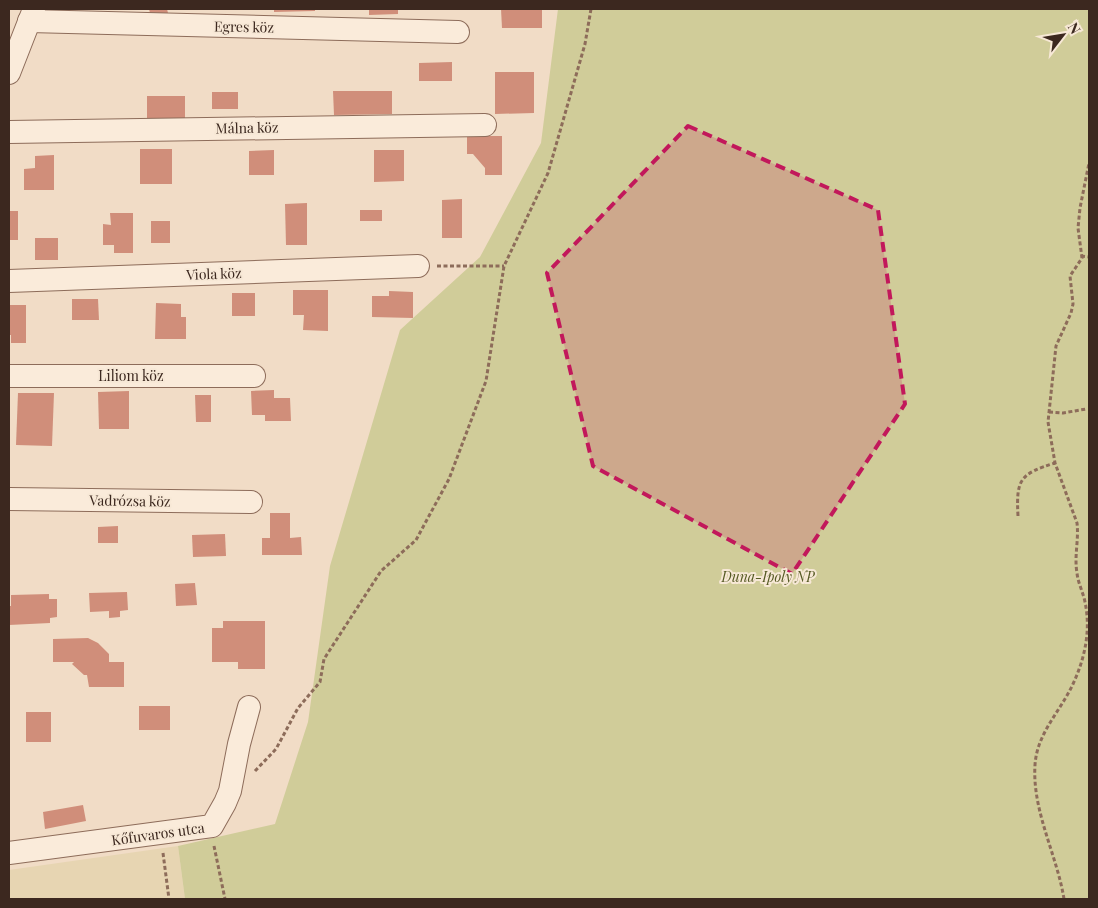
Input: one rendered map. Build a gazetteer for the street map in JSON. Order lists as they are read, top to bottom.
{
  "streets": {
    "street": [
      "Egres köz",
      "Málna köz",
      "Viola köz",
      "Liliom köz",
      "Vadrózsa köz",
      "Kőfuvaros utca"
    ]
  },
  "parks": ["Duna-Ipoly NP"],
  "north": "top right"
}
